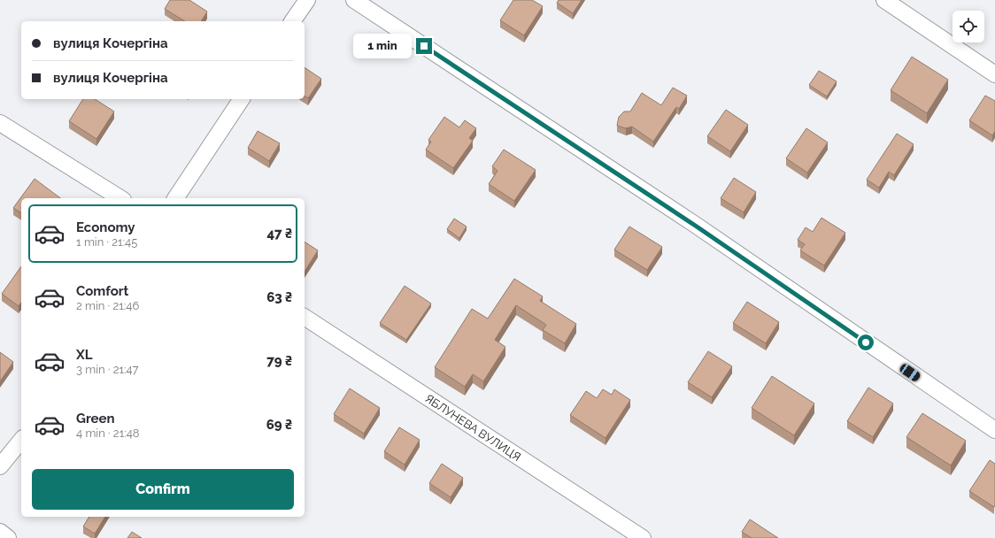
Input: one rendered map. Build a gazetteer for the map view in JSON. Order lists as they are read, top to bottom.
{
  "streets": {
    "street": ["ЯБЛУНЕВА ВУЛИЦЯ"]
  },
  "page": {
    "banner": ["вулиця Кочергіна", "вулиця Кочергіна"],
    "bubble": "1 min",
    "list": [
      {
        "name": "Economy",
        "note": "1 min · 21:45",
        "value": "47 ₴"
      },
      {
        "name": "Comfort",
        "note": "2 min · 21:46",
        "value": "63 ₴"
      },
      {
        "name": "XL",
        "note": "3 min · 21:47",
        "value": "79 ₴"
      },
      {
        "name": "Green",
        "note": "4 min · 21:48",
        "value": "69 ₴"
      }
    ],
    "buttons": "Confirm"
  }
}
